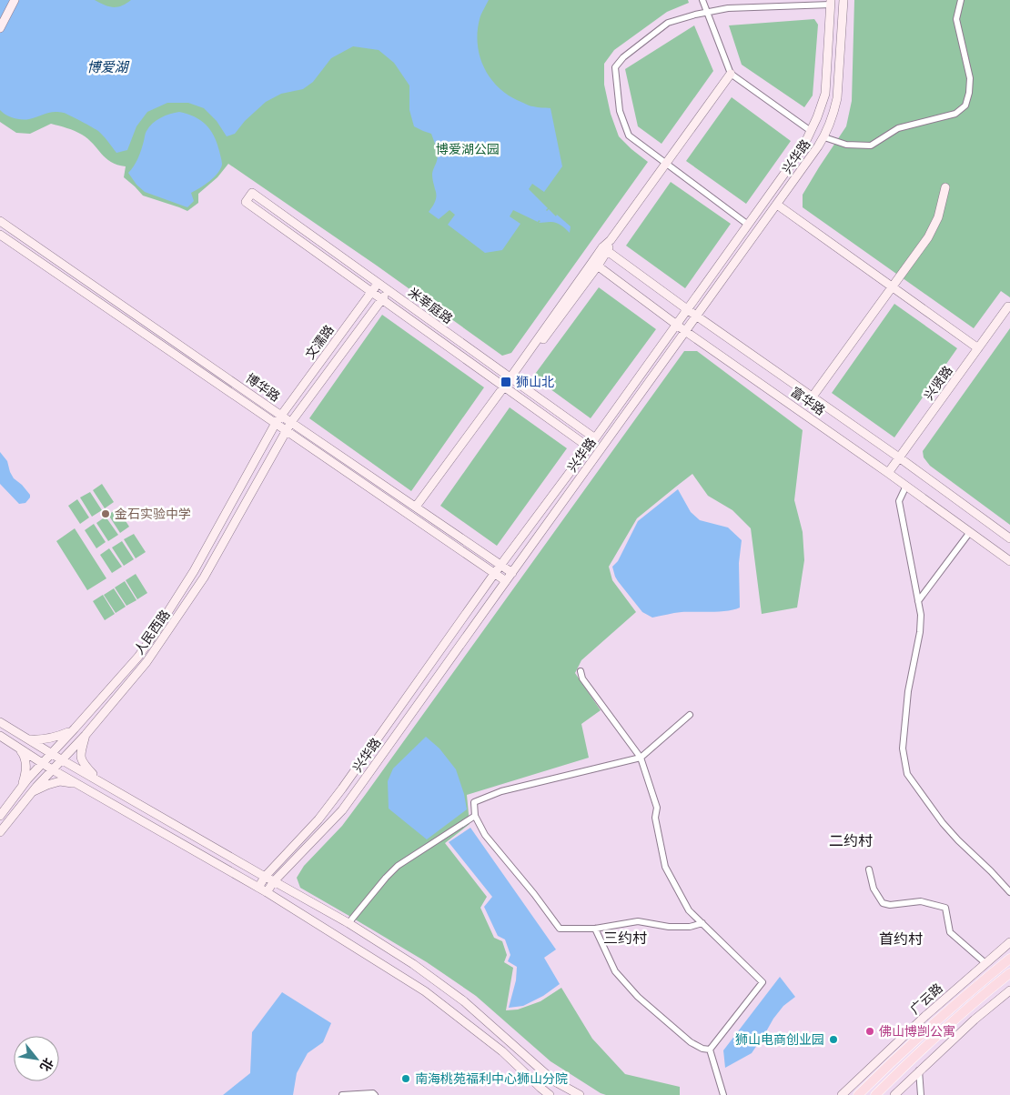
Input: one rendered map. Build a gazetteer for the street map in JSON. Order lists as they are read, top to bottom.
{
  "streets": {
    "main road": ["广云路"],
    "street": [
      "兴华路",
      "米莘庭路",
      "文濡路",
      "兴贤路",
      "博华路",
      "富华路",
      "人民西路"
    ]
  },
  "crossings": [
    ["兴华路", "米莘庭路"],
    ["兴华路", "博华路"],
    ["兴华路", "富华路"],
    ["米莘庭路", "文濡路"],
    ["文濡路", "博华路"],
    ["文濡路", "人民西路"],
    ["兴贤路", "富华路"],
    ["博华路", "人民西路"]
  ],
  "districts": ["二约村", "三约村", "首约村"],
  "water": ["博爱湖"],
  "parks": ["博爱湖公园"],
  "places": {
    "transit": ["狮山北"],
    "other": [
      "金石实验中学",
      "佛山博剀公寓",
      "狮山电商创业园",
      "南海桃苑福利中心狮山分院"
    ]
  },
  "north": "bottom right"
}
